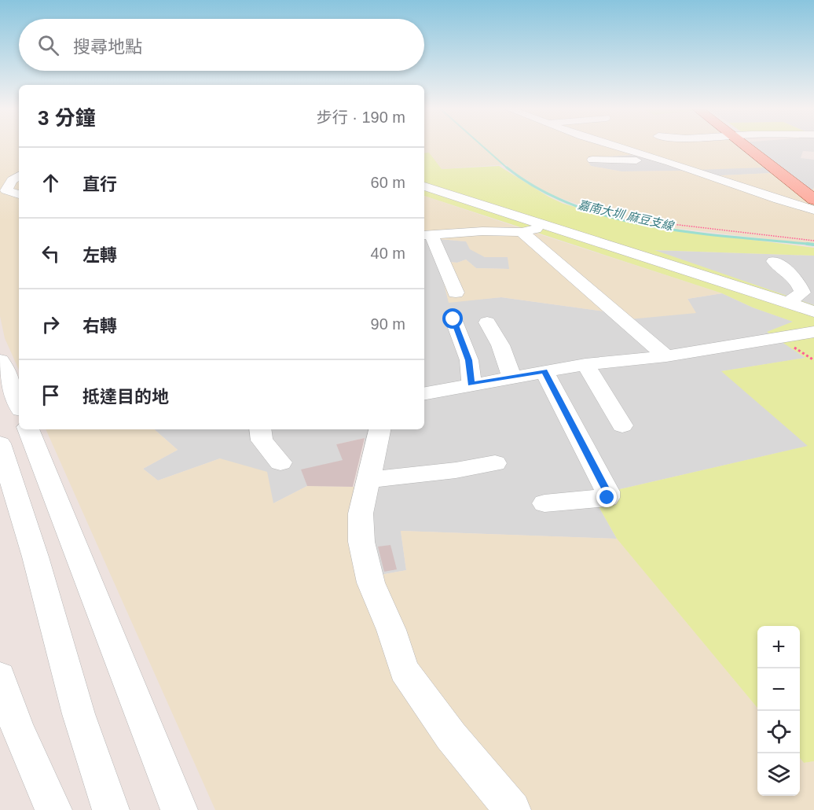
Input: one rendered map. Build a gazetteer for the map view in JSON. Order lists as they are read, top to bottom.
{
  "water": ["嘉南大圳 麻豆支線"],
  "page": {
    "search": "搜尋地點",
    "heading": ["3 分鐘", "步行 · 190 m"],
    "list": [
      ["直行", "60 m"],
      ["左轉", "40 m"],
      ["右轉", "90 m"],
      "抵達目的地"
    ],
    "map_buttons": ["+", "−"]
  }
}
